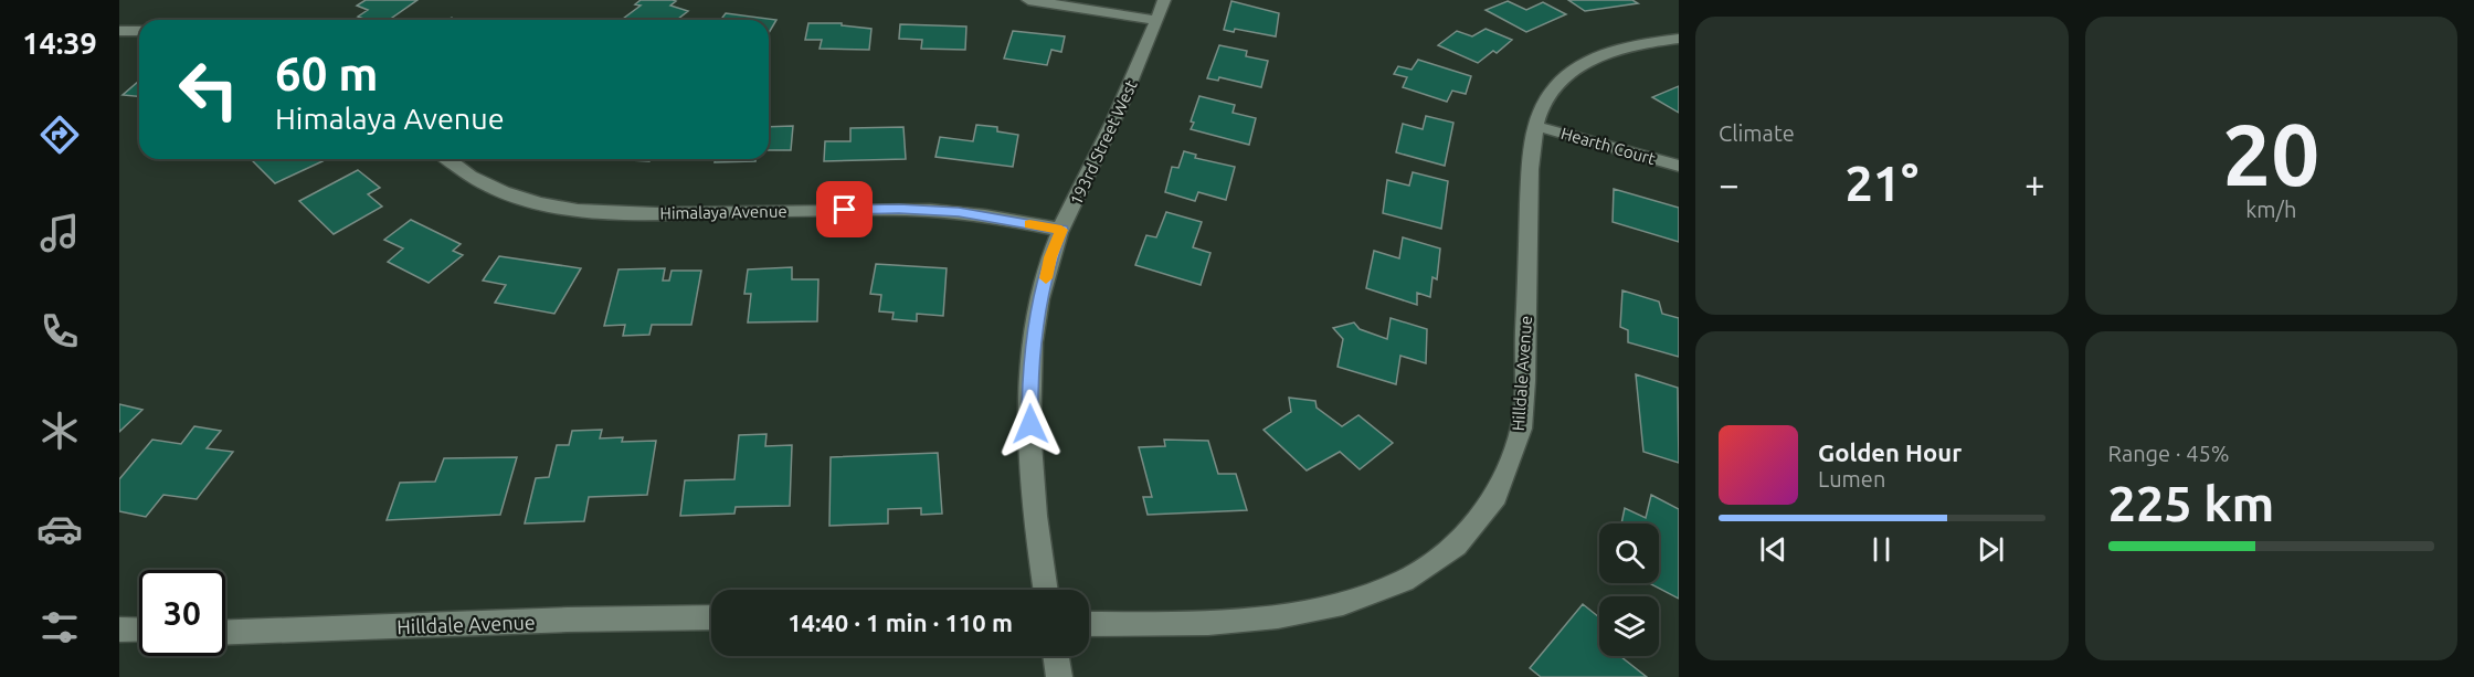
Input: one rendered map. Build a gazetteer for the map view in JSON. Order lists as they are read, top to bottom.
{
  "streets": {
    "street": [
      "193rd Street West",
      "Hearth Court",
      "Himalaya Avenue",
      "Hilldale Avenue"
    ]
  },
  "crossings": [
    ["193rd Street West", "Himalaya Avenue"],
    ["Hearth Court", "Hilldale Avenue"]
  ],
  "page": {
    "tabs": "14:39",
    "tile": [
      "Climate",
      ["20", "km/h"],
      ["Range · 45%", "225 km"]
    ],
    "turn": ["60 m", "Himalaya Avenue"],
    "heat": ["−", "21°", "+"],
    "song": ["Golden Hour", "Lumen"],
    "limit": "30",
    "trip": "14:40 · 1 min · 110 m"
  }
}
